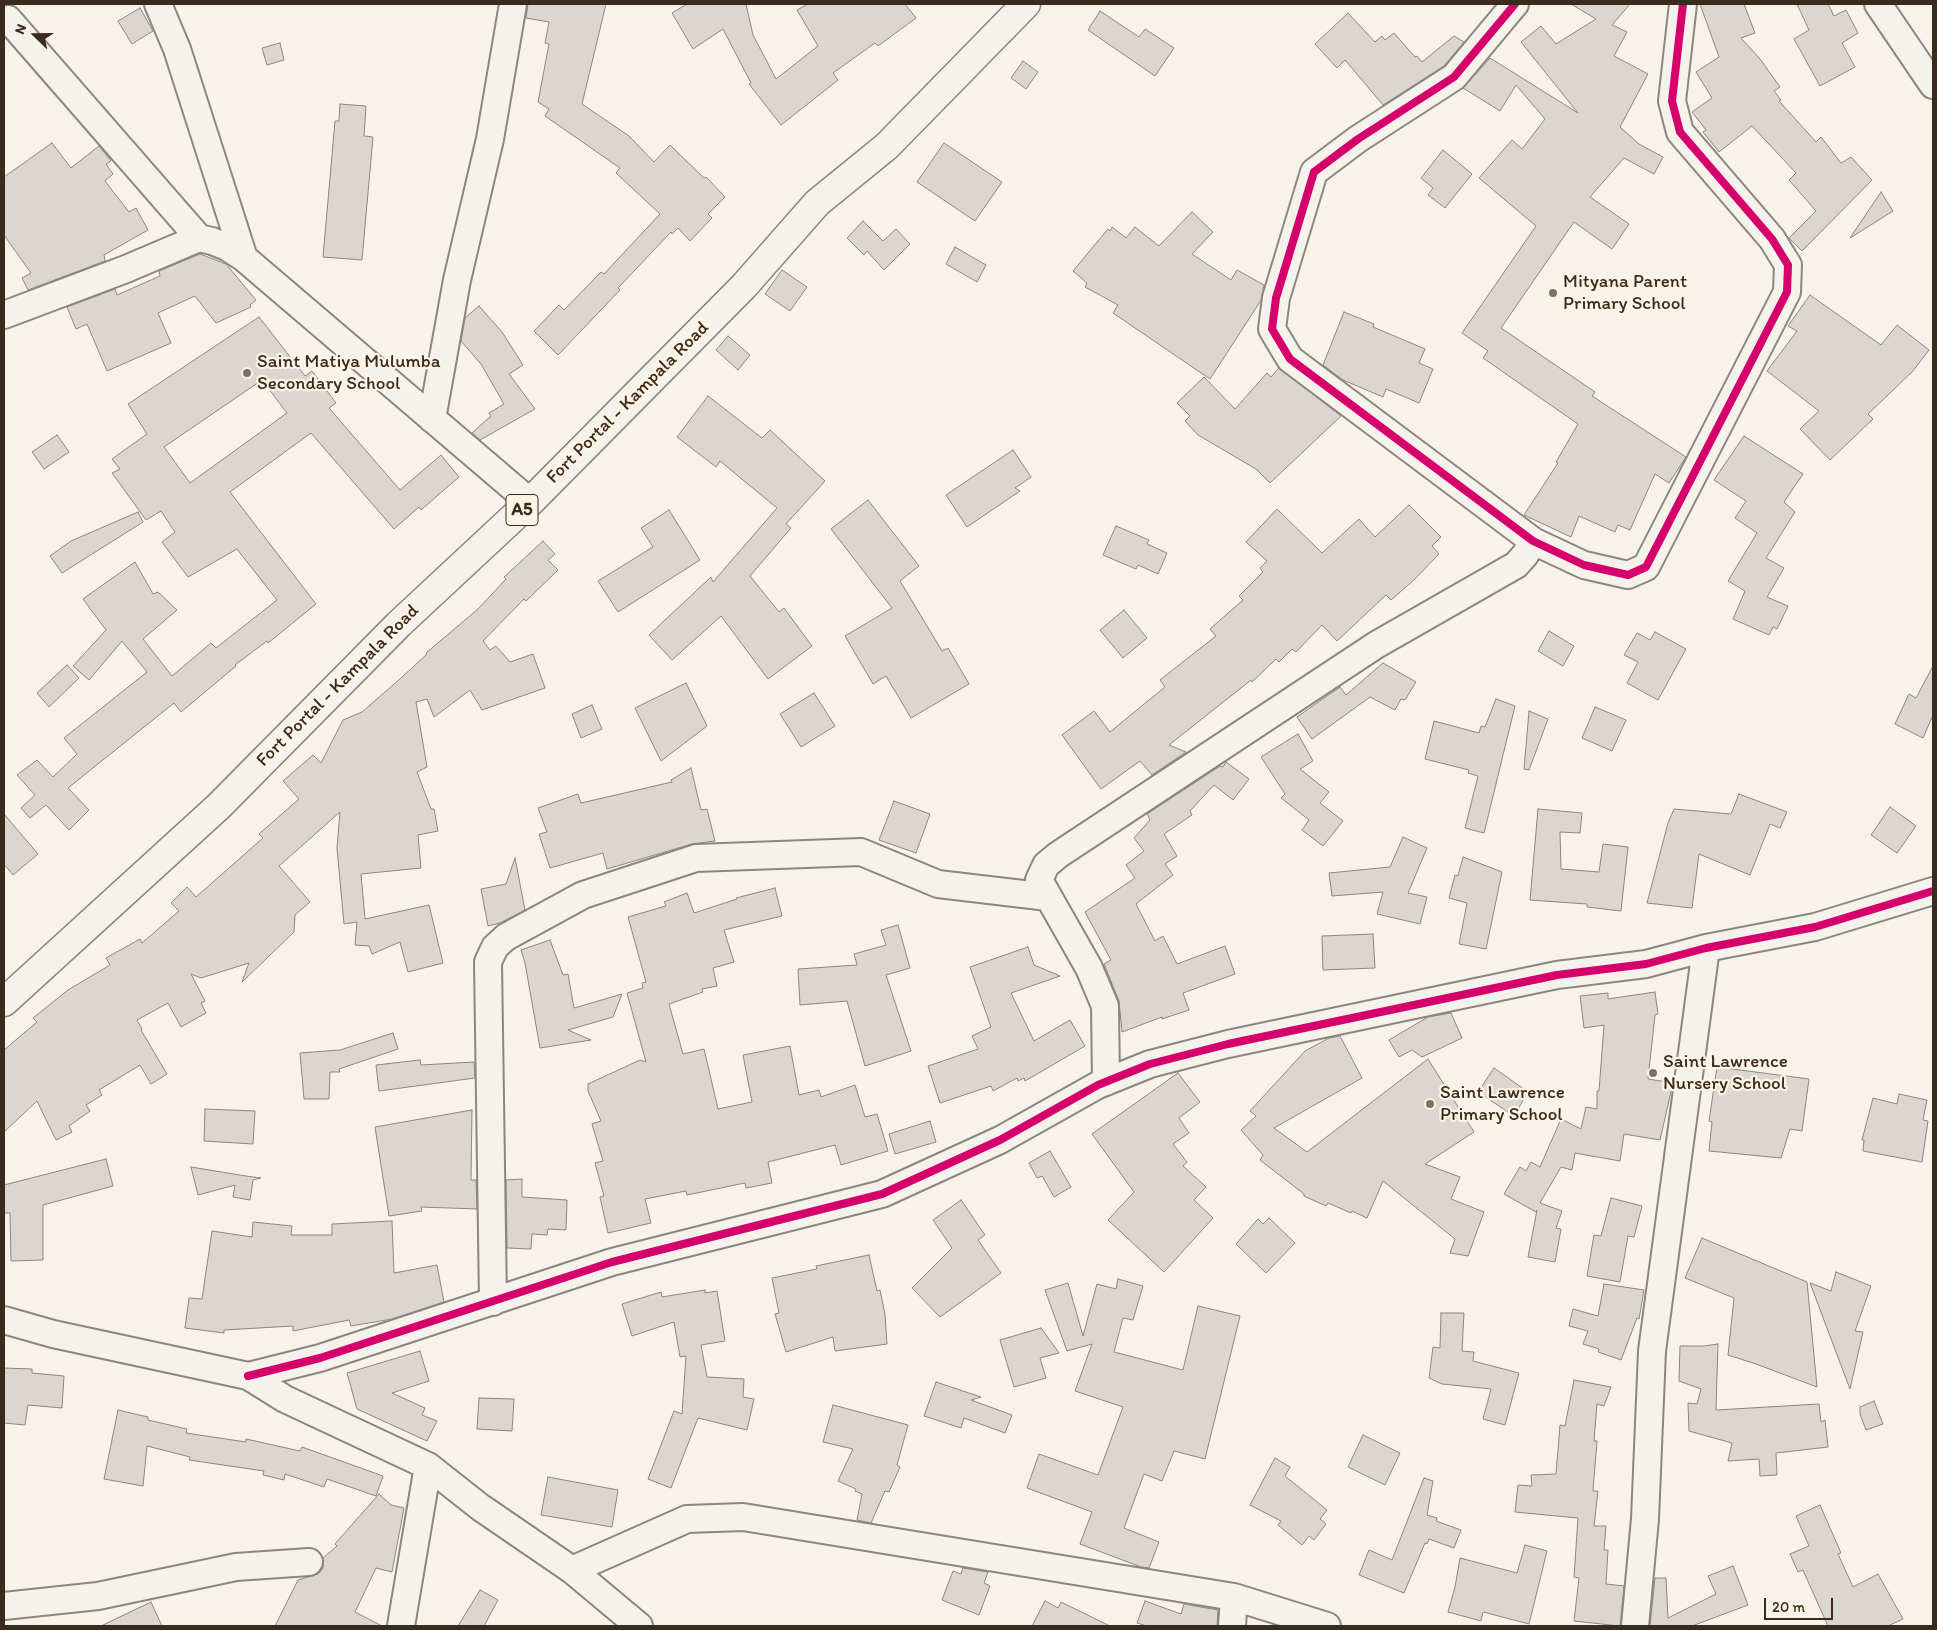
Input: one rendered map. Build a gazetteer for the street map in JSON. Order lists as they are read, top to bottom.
{
  "streets": {
    "main road": ["Fort Portal - Kampala Road", "A5"]
  },
  "places": [
    "Mityana Parent Primary School",
    "Saint Matiya Mulumba Secondary School",
    "Saint Lawrence Nursery School",
    "Saint Lawrence Primary School"
  ],
  "scale_bar": "20 m",
  "north": "left"
}
